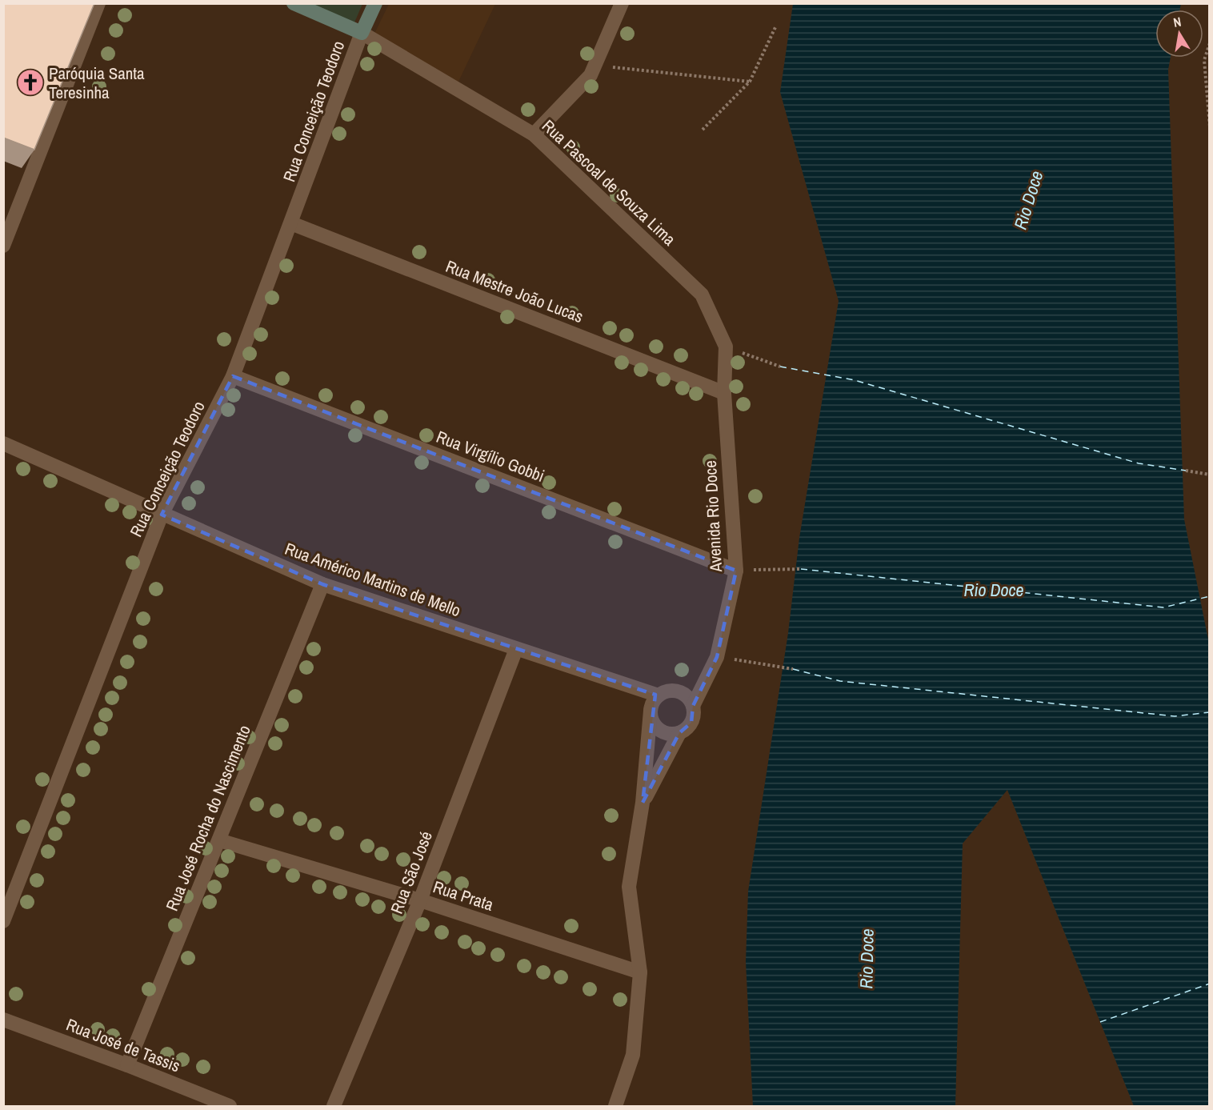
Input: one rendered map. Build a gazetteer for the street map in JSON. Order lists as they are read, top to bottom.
{
  "streets": {
    "street": [
      "Rua Conceição Teodoro",
      "Rua Pascoal de Souza Lima",
      "Rua Mestre João Lucas",
      "Rua Virgílio Gobbi",
      "Avenida Rio Doce",
      "Rua Américo Martins de Mello",
      "Rua José Rocha do Nascimento",
      "Rua São José",
      "Rua Prata",
      "Rua José de Tassis"
    ]
  },
  "crossings": [
    ["Rua Conceição Teodoro", "Rua Pascoal de Souza Lima"],
    ["Rua Conceição Teodoro", "Rua Mestre João Lucas"],
    ["Rua Conceição Teodoro", "Rua Virgílio Gobbi"],
    ["Rua Conceição Teodoro", "Rua Américo Martins de Mello"],
    ["Rua Pascoal de Souza Lima", "Avenida Rio Doce"],
    ["Rua Mestre João Lucas", "Avenida Rio Doce"],
    ["Rua Virgílio Gobbi", "Avenida Rio Doce"],
    ["Avenida Rio Doce", "Rua Américo Martins de Mello"],
    ["Avenida Rio Doce", "Rua Prata"],
    ["Rua Américo Martins de Mello", "Rua José Rocha do Nascimento"],
    ["Rua Américo Martins de Mello", "Rua São José"],
    ["Rua José Rocha do Nascimento", "Rua Prata"],
    ["Rua José Rocha do Nascimento", "Rua José de Tassis"],
    ["Rua São José", "Rua Prata"]
  ],
  "water": ["Rio Doce"],
  "places": {
    "church": ["Paróquia Santa Teresinha"]
  },
  "north": "top"
}
